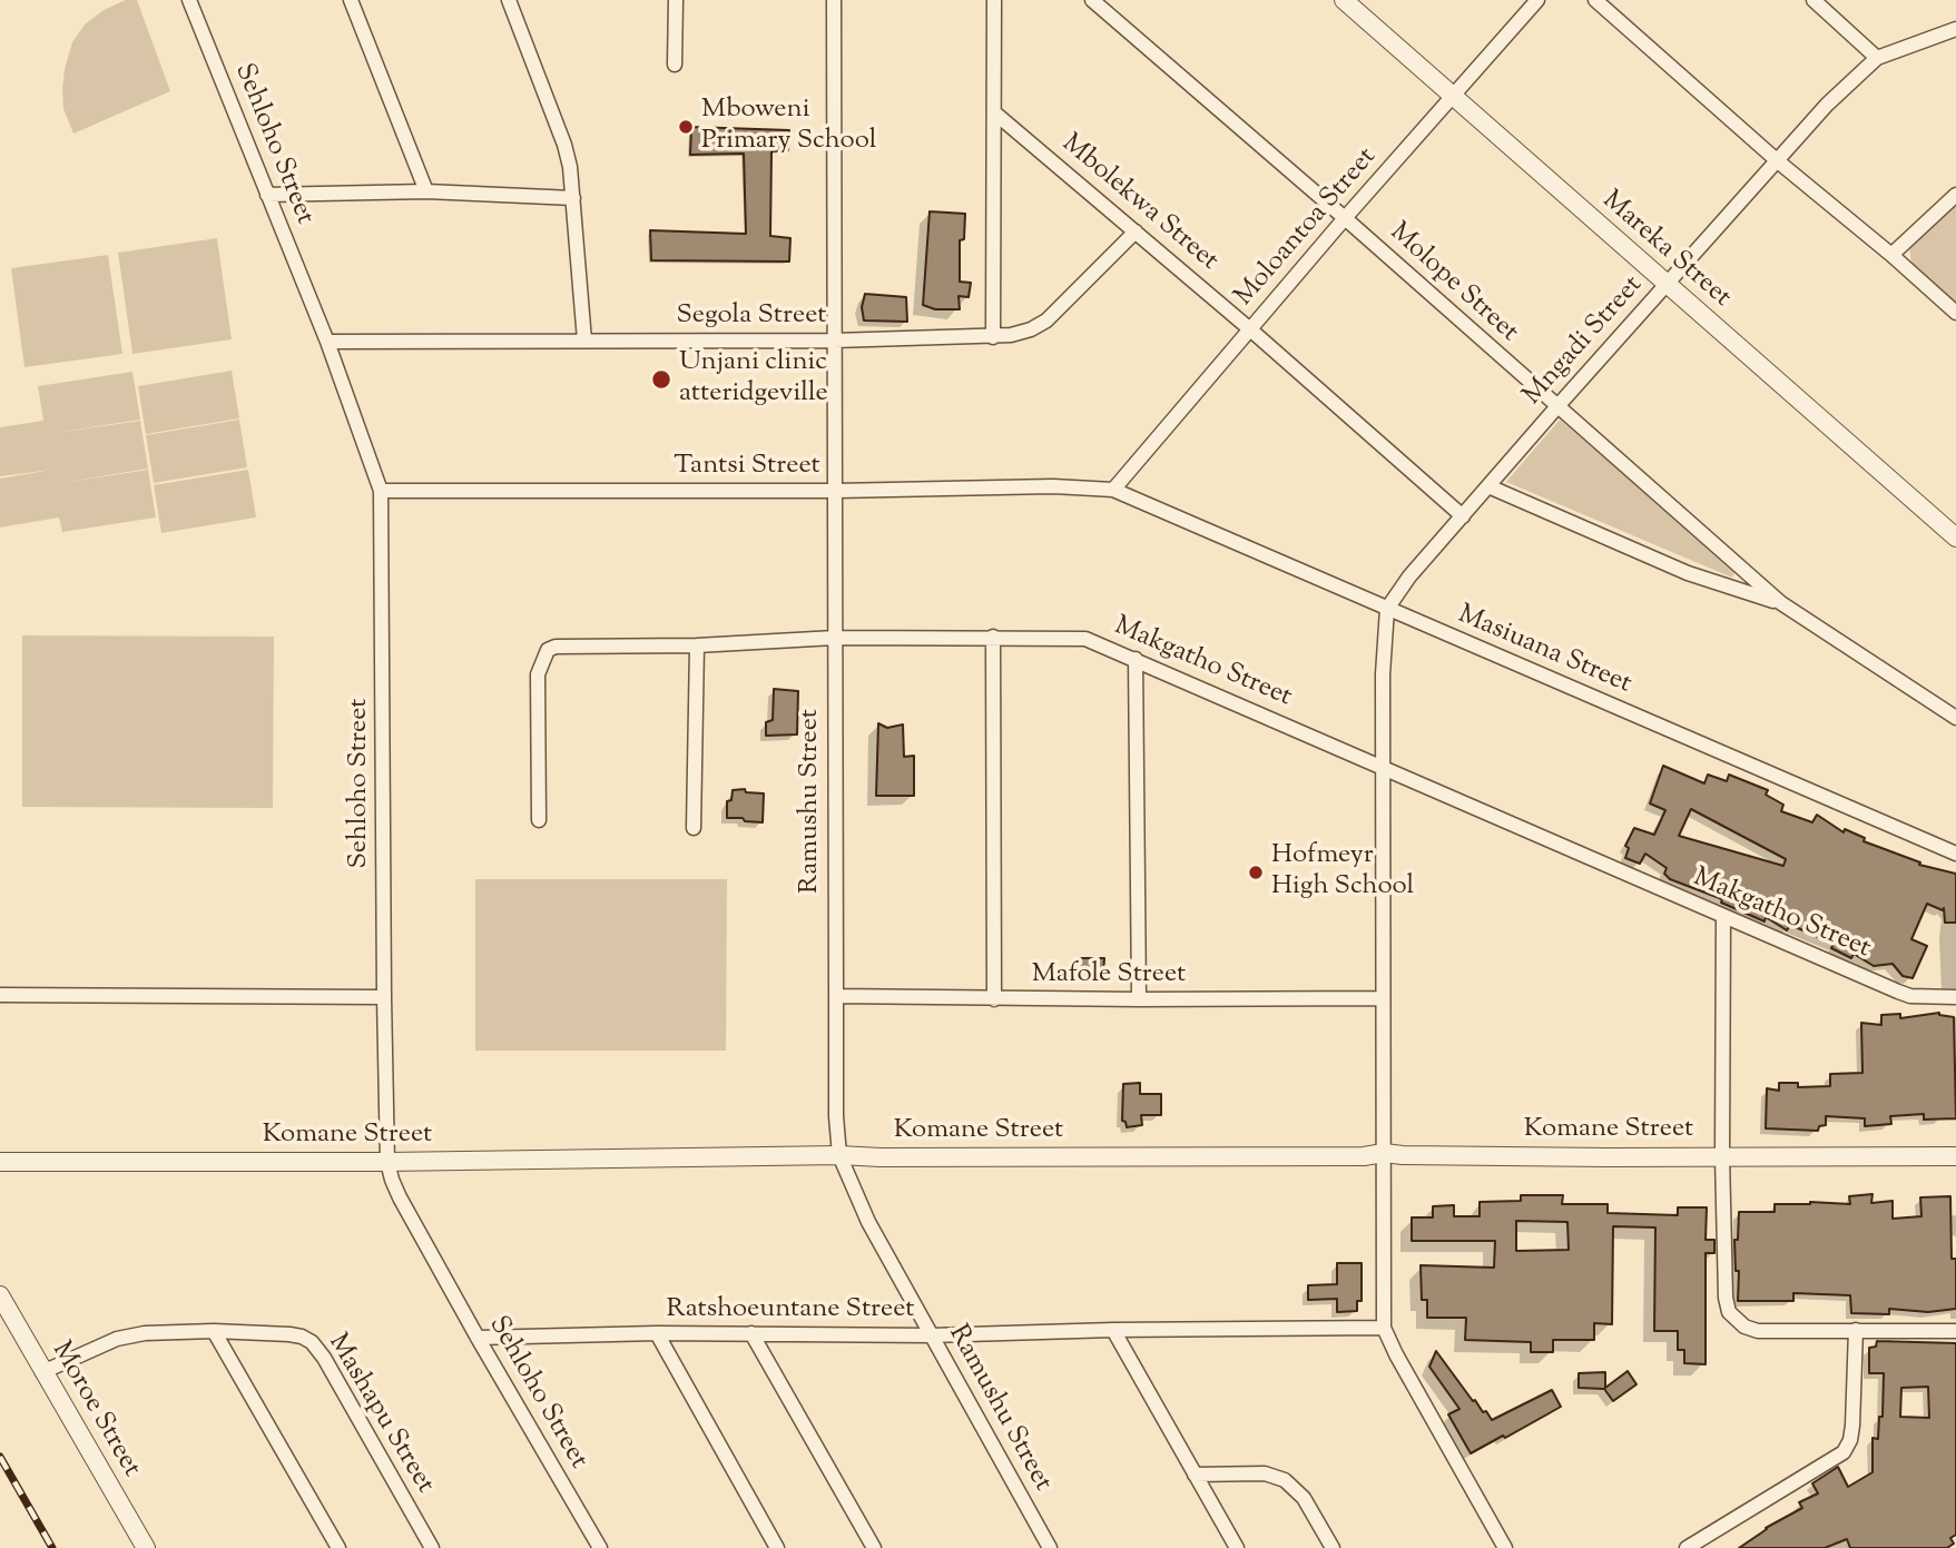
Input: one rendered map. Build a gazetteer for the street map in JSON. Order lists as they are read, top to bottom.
{
  "streets": {
    "street": [
      "Sehloho Street",
      "Mbolekwa Street",
      "Moloantoa Street",
      "Mareka Street",
      "Molope Street",
      "Segola Street",
      "Mngadi Street",
      "Tantsi Street",
      "Masiuana Street",
      "Makgatho Street",
      "Ramushu Street",
      "Mafole Street",
      "Komane Street",
      "Ratshoeuntane Street",
      "Moroe Street",
      "Mashapu Street"
    ]
  },
  "crossings": [
    ["Sehloho Street", "Segola Street"],
    ["Sehloho Street", "Tantsi Street"],
    ["Sehloho Street", "Komane Street"],
    ["Sehloho Street", "Ratshoeuntane Street"],
    ["Mbolekwa Street", "Moloantoa Street"],
    ["Mbolekwa Street", "Segola Street"],
    ["Mbolekwa Street", "Mngadi Street"],
    ["Moloantoa Street", "Mareka Street"],
    ["Moloantoa Street", "Molope Street"],
    ["Moloantoa Street", "Tantsi Street"],
    ["Moloantoa Street", "Masiuana Street"],
    ["Mareka Street", "Mngadi Street"],
    ["Molope Street", "Mngadi Street"],
    ["Segola Street", "Ramushu Street"],
    ["Mngadi Street", "Masiuana Street"],
    ["Tantsi Street", "Masiuana Street"],
    ["Tantsi Street", "Ramushu Street"],
    ["Makgatho Street", "Ramushu Street"],
    ["Ramushu Street", "Mafole Street"],
    ["Ramushu Street", "Komane Street"],
    ["Ramushu Street", "Ratshoeuntane Street"],
    ["Moroe Street", "Mashapu Street"]
  ],
  "places": ["Mboweni Primary School", "Unjani clinic atteridgeville", "Hofmeyr High School"]
}
